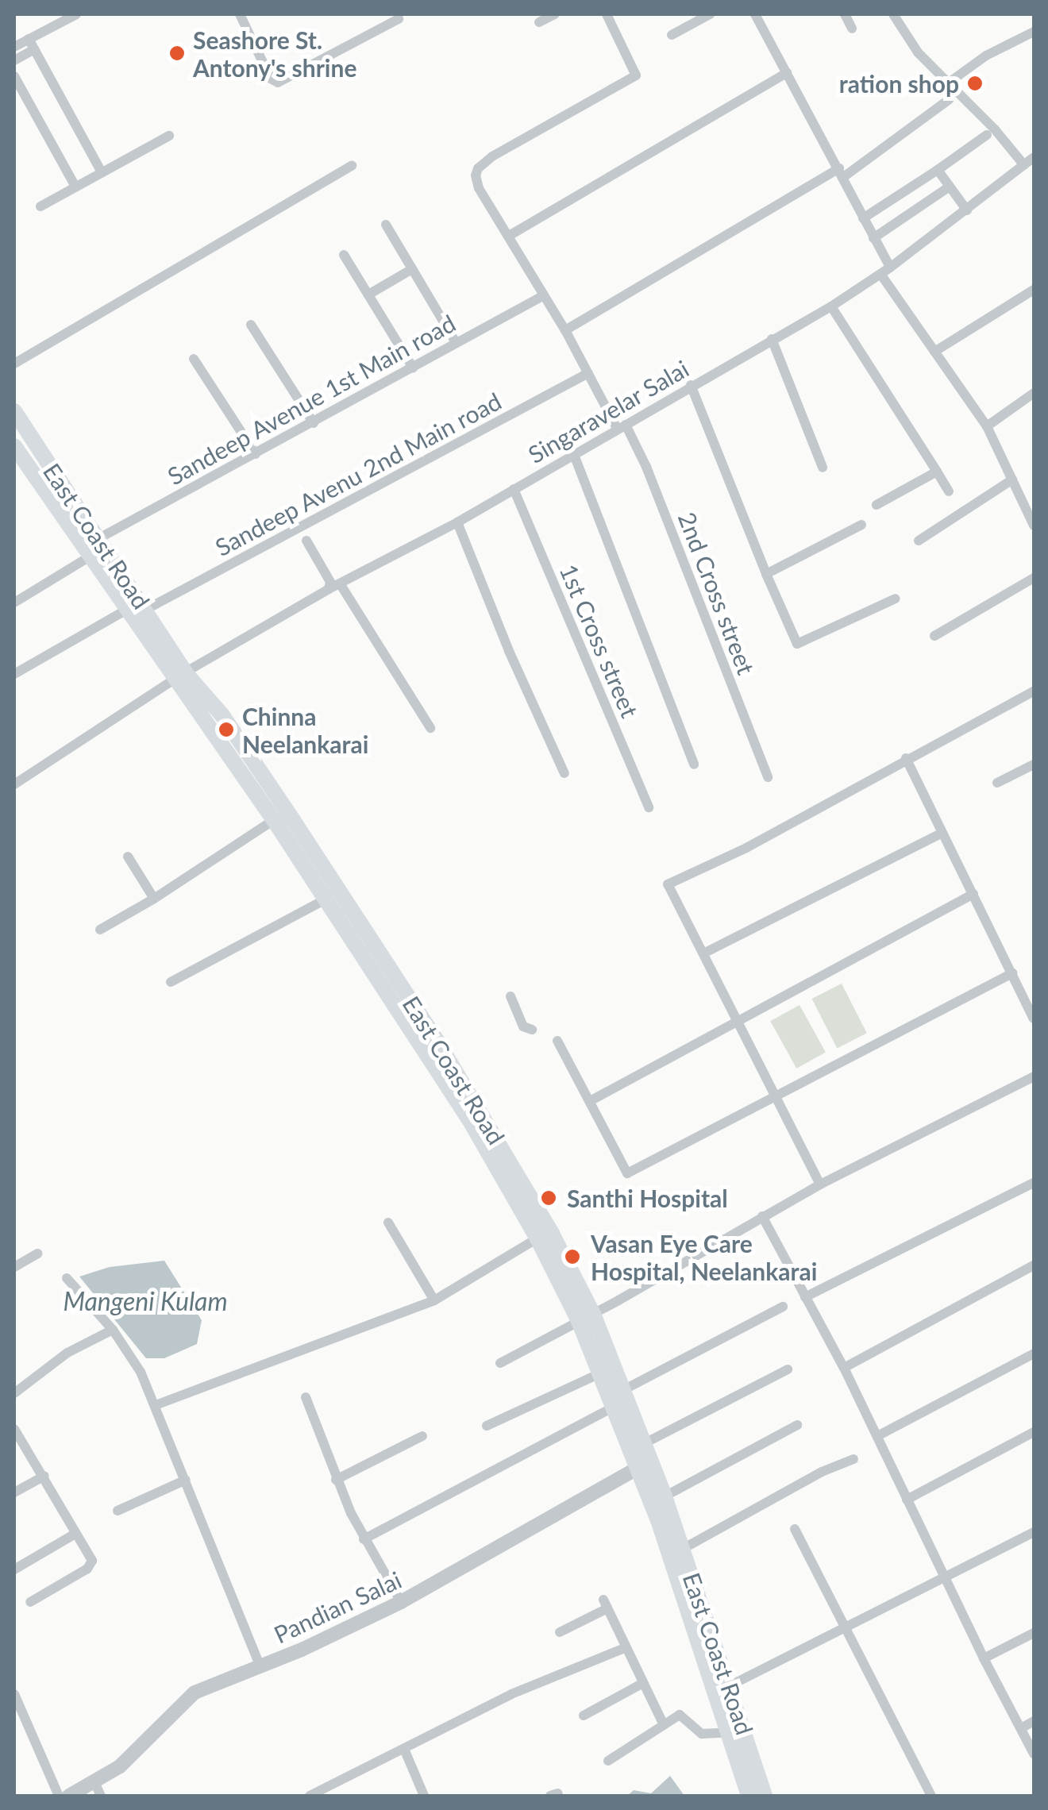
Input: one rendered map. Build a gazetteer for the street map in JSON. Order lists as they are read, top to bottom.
{
  "streets": {
    "main road": ["East Coast Road"],
    "street": [
      "Sandeep Avenue 1st Main road",
      "Singaravelar Salai",
      "Sandeep Avenu 2nd Main road",
      "2nd Cross street",
      "1st Cross street",
      "Pandian Salai"
    ]
  },
  "crossings": [
    ["Sandeep Avenue 1st Main road", "East Coast Road"],
    ["Sandeep Avenue 1st Main road", "2nd Cross street"],
    ["Singaravelar Salai", "East Coast Road"],
    ["Singaravelar Salai", "2nd Cross street"],
    ["Singaravelar Salai", "1st Cross street"],
    ["Sandeep Avenu 2nd Main road", "East Coast Road"],
    ["Sandeep Avenu 2nd Main road", "2nd Cross street"],
    ["East Coast Road", "Pandian Salai"]
  ],
  "water": ["Mangeni Kulam"],
  "places": [
    "Seashore St. Antony's shrine",
    "ration shop",
    "Chinna Neelankarai",
    "Santhi Hospital",
    "Vasan Eye Care Hospital, Neelankarai"
  ]
}
